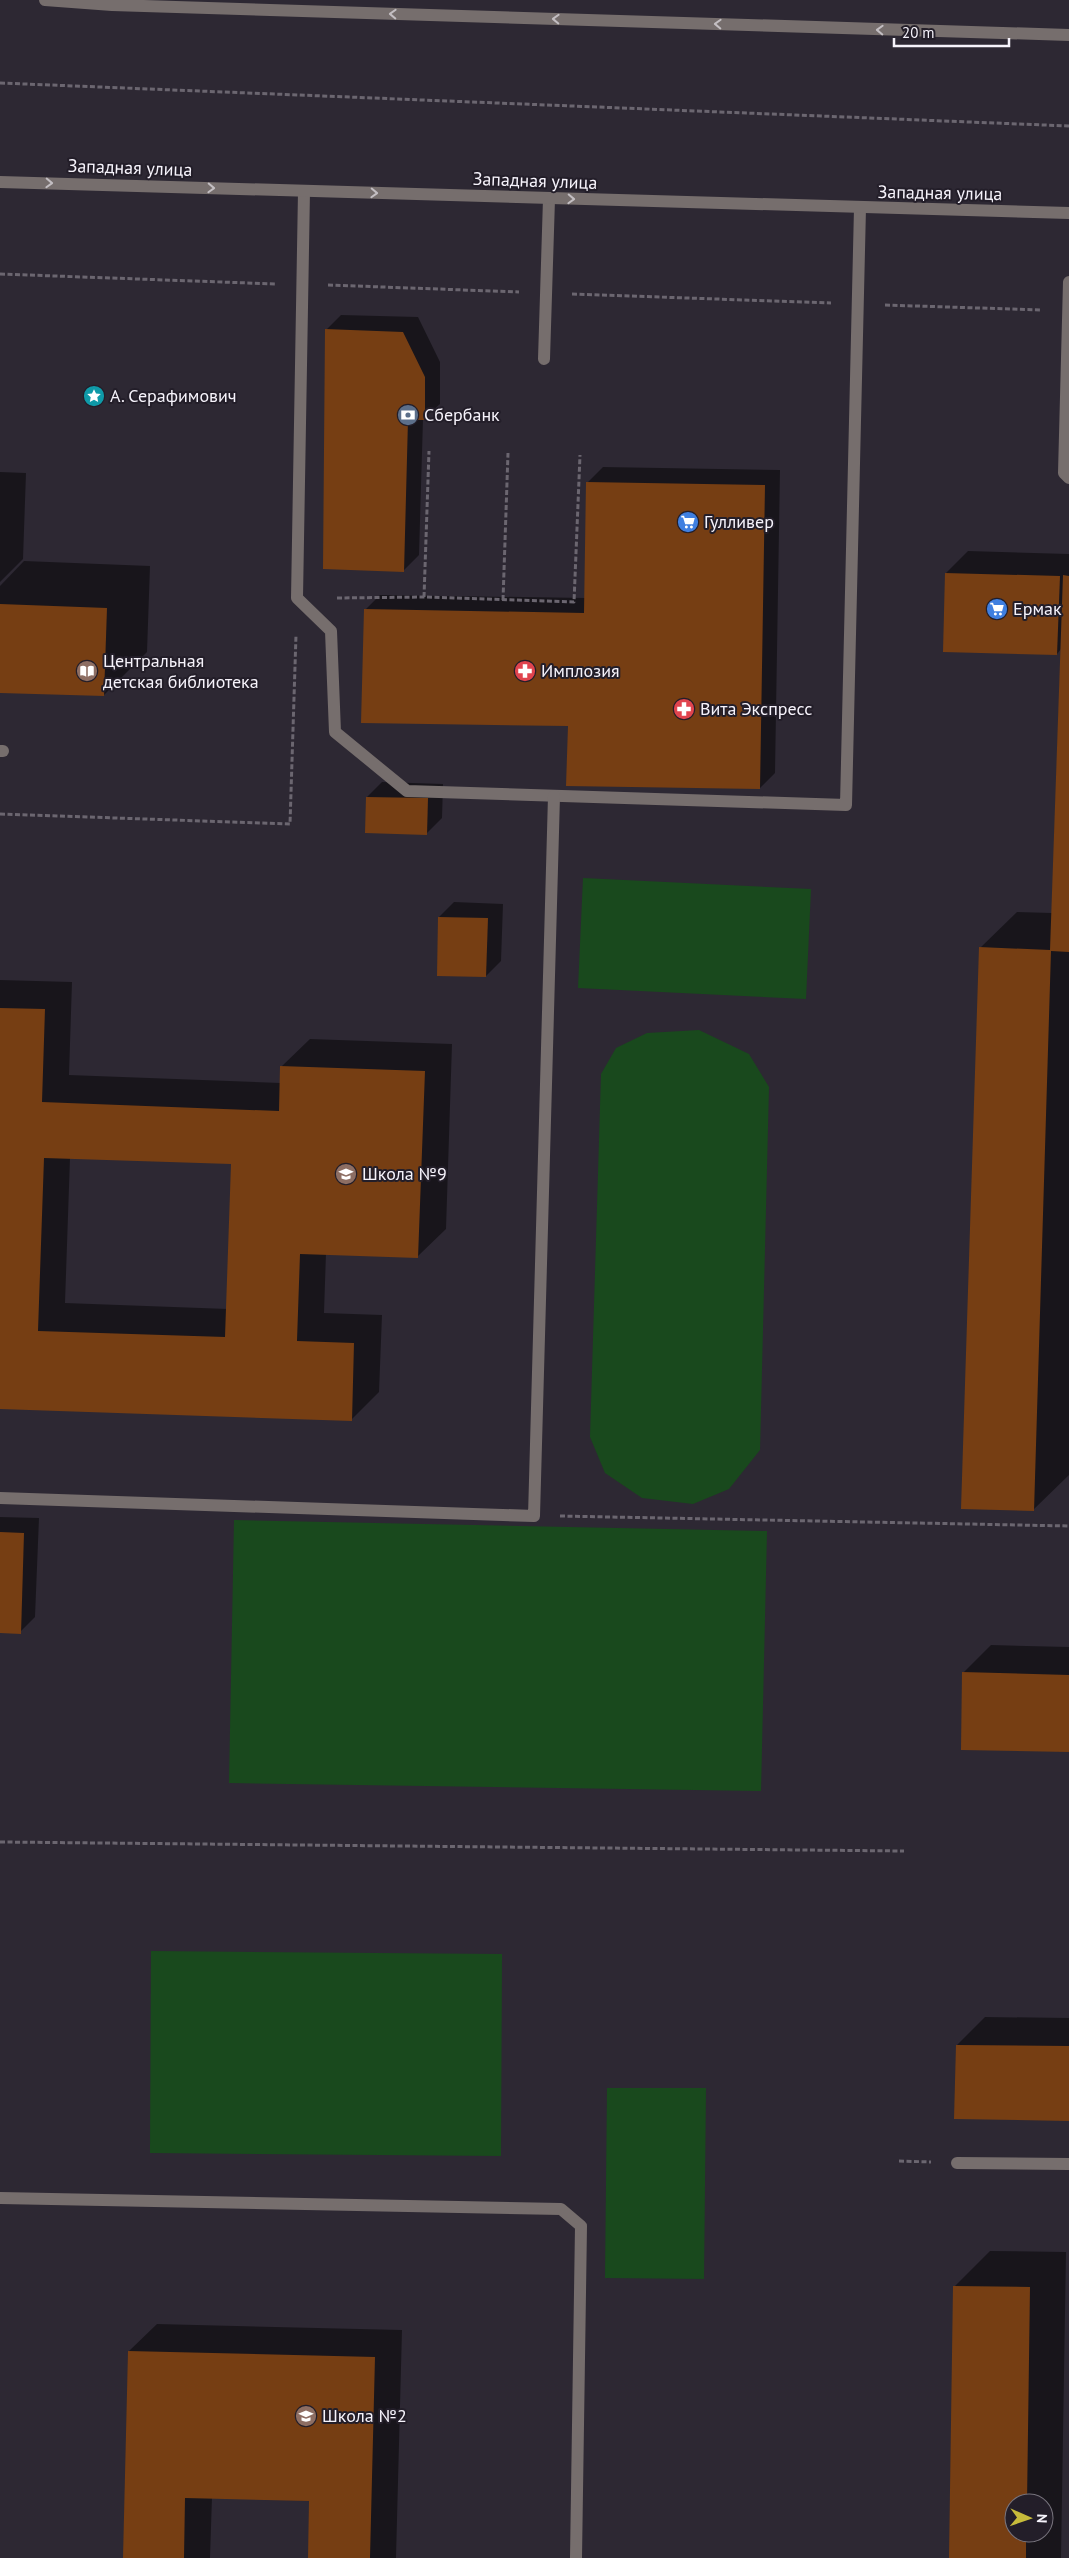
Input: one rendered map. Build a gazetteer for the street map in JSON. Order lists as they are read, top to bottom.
{
  "streets": {
    "street": ["Западная улица"]
  },
  "one_way": ["Западная улица"],
  "places": {
    "place": ["А. Серафимович"],
    "bank": ["Сбербанк"],
    "supermarket": ["Гулливер", "Ермак"],
    "library": ["Центральная детская библиотека"],
    "pharmacy": ["Имплозия", "Вита Экспресс"],
    "school or university": ["Школа №9", "Школа №2"]
  },
  "scale_bar": "20 m",
  "north": "right"
}
